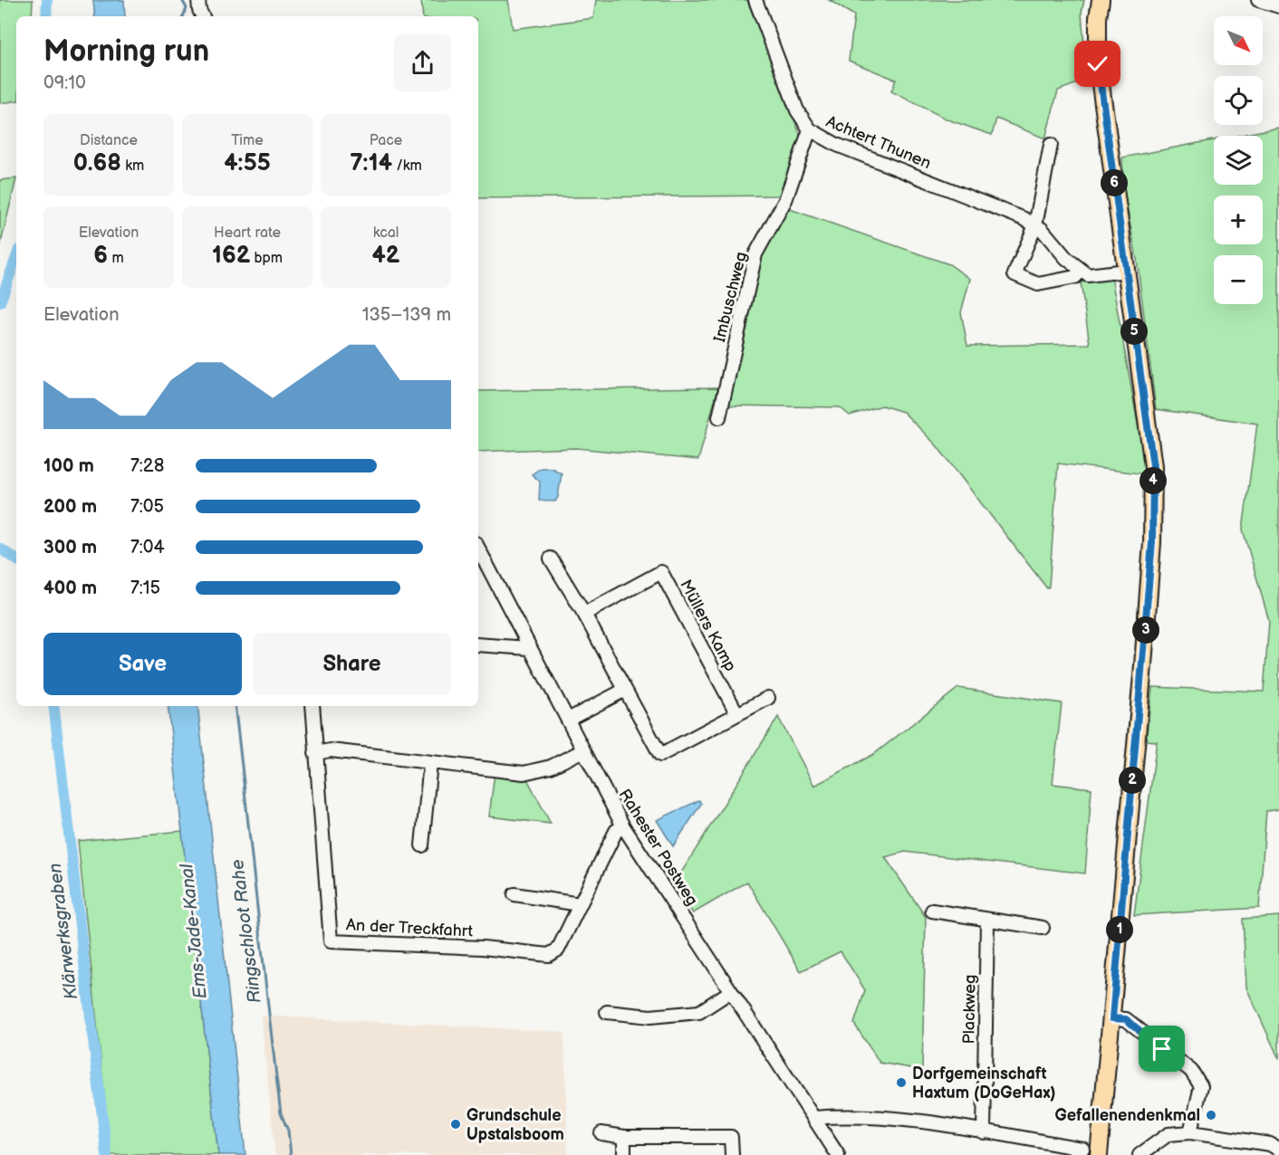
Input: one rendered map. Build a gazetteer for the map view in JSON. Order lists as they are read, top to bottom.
{
  "streets": {
    "street": [
      "Achtert Thunen",
      "Imbuschweg",
      "Müllers Kamp",
      "Rahester Postweg",
      "An der Treckfahrt",
      "Plackweg"
    ]
  },
  "crossings": [
    ["Achtert Thunen", "Imbuschweg"],
    ["Rahester Postweg", "An der Treckfahrt"]
  ],
  "water": ["Klärwerksgraben", "Ems-Jade-Kanal", "Ringschloot Rahe"],
  "places": ["Dorfgemeinschaft Haxtum (DoGeHax)", "Gefallenendenkmal", "Grundschule Upstalsboom"],
  "north": "bottom right",
  "page": {
    "map_buttons": ["+", "−"],
    "heading": ["Morning run", "09:10"],
    "stats": [
      ["Distance", "0.68 km"],
      ["Time", "4:55"],
      ["Pace", "7:14 /km"],
      ["Elevation", "6 m"],
      ["Heart rate", "162 bpm"],
      ["kcal", "42"]
    ],
    "pins": [
      "6",
      "5",
      "4",
      "3",
      "2",
      "1"
    ],
    "chart": ["Elevation", "135–139 m"],
    "list": [
      {
        "name": "100 m",
        "note": "7:28"
      },
      {
        "name": "200 m",
        "note": "7:05"
      },
      {
        "name": "300 m",
        "note": "7:04"
      },
      {
        "name": "400 m",
        "note": "7:15"
      }
    ],
    "buttons": ["Save", "Share"]
  }
}
